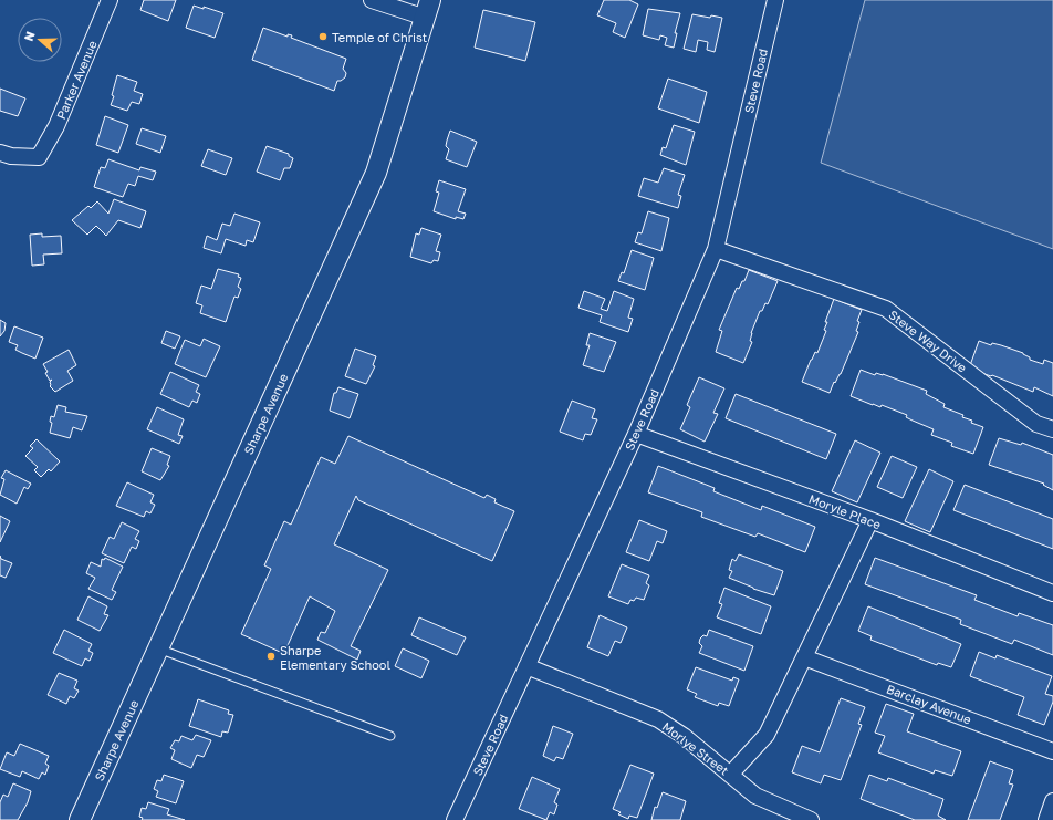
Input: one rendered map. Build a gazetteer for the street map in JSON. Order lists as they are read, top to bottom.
{
  "streets": {
    "street": [
      "Parker Avenue",
      "Steve Road",
      "Steve Way Drive",
      "Sharpe Avenue",
      "Moryle Place",
      "Barclay Avenue",
      "Morlye Street"
    ]
  },
  "crossings": [
    ["Steve Road", "Steve Way Drive"],
    ["Steve Road", "Moryle Place"],
    ["Steve Road", "Morlye Street"]
  ],
  "places": ["Temple of Christ", "Sharpe Elementary School"],
  "north": "left"
}
